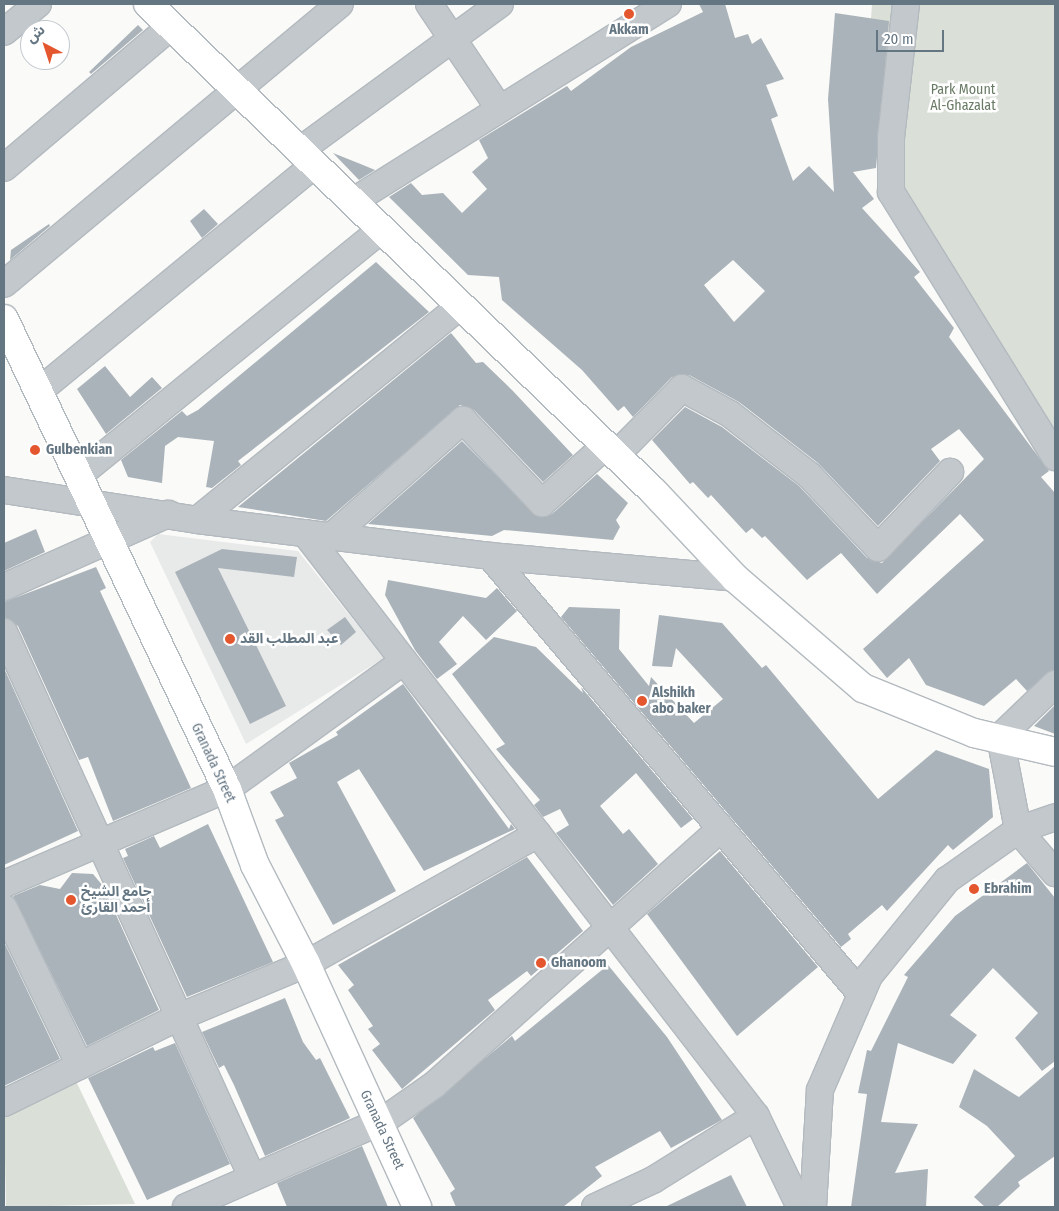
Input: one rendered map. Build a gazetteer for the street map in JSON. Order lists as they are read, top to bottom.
{
  "streets": {
    "main road": ["Granada Street"]
  },
  "parks": ["Park Mount Al-Ghazalat"],
  "places": [
    "Akkam",
    "Gulbenkian",
    "عبد المطلب القد",
    "Alshikh abo baker",
    "Ebrahim",
    "جامع الشيخ أحمد القارئ",
    "Ghanoom"
  ],
  "scale_bar": "20 m",
  "north": "top left"
}
